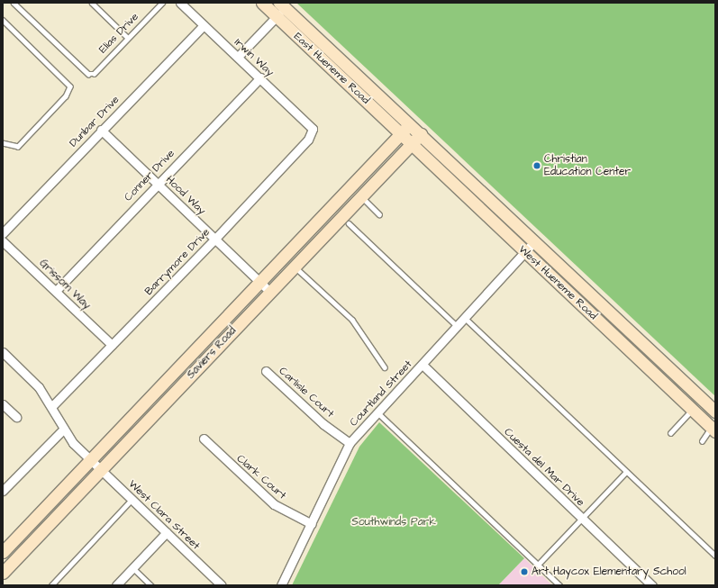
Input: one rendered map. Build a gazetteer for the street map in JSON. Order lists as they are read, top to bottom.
{
  "streets": {
    "main road": ["East Hueneme Road", "West Hueneme Road", "Saviers Road"],
    "street": [
      "Irwin Way",
      "Dunbar Drive",
      "Conner Drive",
      "Hood Way",
      "Barrymore Drive",
      "Grissom Way",
      "Carlisle Court",
      "Courtland Street",
      "Cuesta del Mar Drive",
      "Clark Court",
      "West Clara Street"
    ],
    "lane": ["Elias Drive"]
  },
  "crossings": [
    ["Irwin Way", "Dunbar Drive"],
    ["Irwin Way", "Conner Drive"],
    ["Irwin Way", "Barrymore Drive"],
    ["East Hueneme Road", "West Hueneme Road"],
    ["East Hueneme Road", "Saviers Road"],
    ["Dunbar Drive", "Hood Way"],
    ["Conner Drive", "Hood Way"],
    ["Conner Drive", "Grissom Way"],
    ["Hood Way", "Barrymore Drive"],
    ["Hood Way", "Saviers Road"],
    ["Barrymore Drive", "Grissom Way"],
    ["Barrymore Drive", "West Clara Street"],
    ["West Hueneme Road", "Saviers Road"],
    ["West Hueneme Road", "Courtland Street"],
    ["Saviers Road", "West Clara Street"],
    ["Carlisle Court", "Courtland Street"],
    ["Courtland Street", "Cuesta del Mar Drive"],
    ["Courtland Street", "Clark Court"]
  ],
  "parks": ["Southwinds Park"],
  "places": ["Christian Education Center", "Art Haycox Elementary School"]
}
